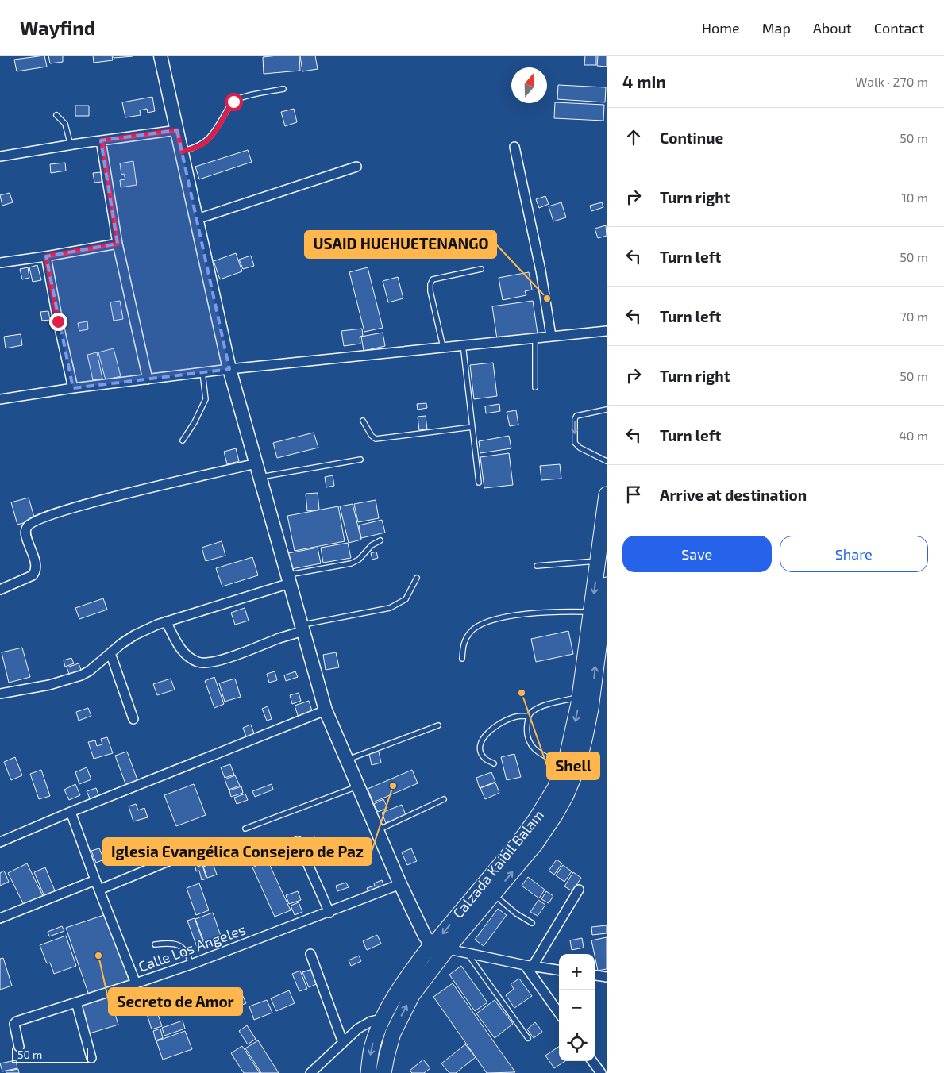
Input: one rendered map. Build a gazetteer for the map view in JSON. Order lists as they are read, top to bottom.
{
  "streets": {
    "main road": ["Calzada Kaibil Balam"],
    "street": ["Calle Los Angeles"]
  },
  "places": [
    "USAID HUEHUETENANGO",
    "Shell",
    "Iglesia Evangélica Consejero de Paz",
    "Secreto de Amor"
  ],
  "scale_bar": "50 m",
  "north": "top",
  "page": {
    "header": "Wayfind",
    "nav": [
      "Home",
      "Map",
      "About",
      "Contact"
    ],
    "heading": ["4 min", "Walk · 270 m"],
    "list": [
      ["Continue", "50 m"],
      ["Turn right", "10 m"],
      ["Turn left", "50 m"],
      ["Turn left", "70 m"],
      ["Turn right", "50 m"],
      ["Turn left", "40 m"],
      "Arrive at destination"
    ],
    "buttons": ["Save", "Share"],
    "map_buttons": ["+", "−"],
    "scale": "50 m"
  }
}
